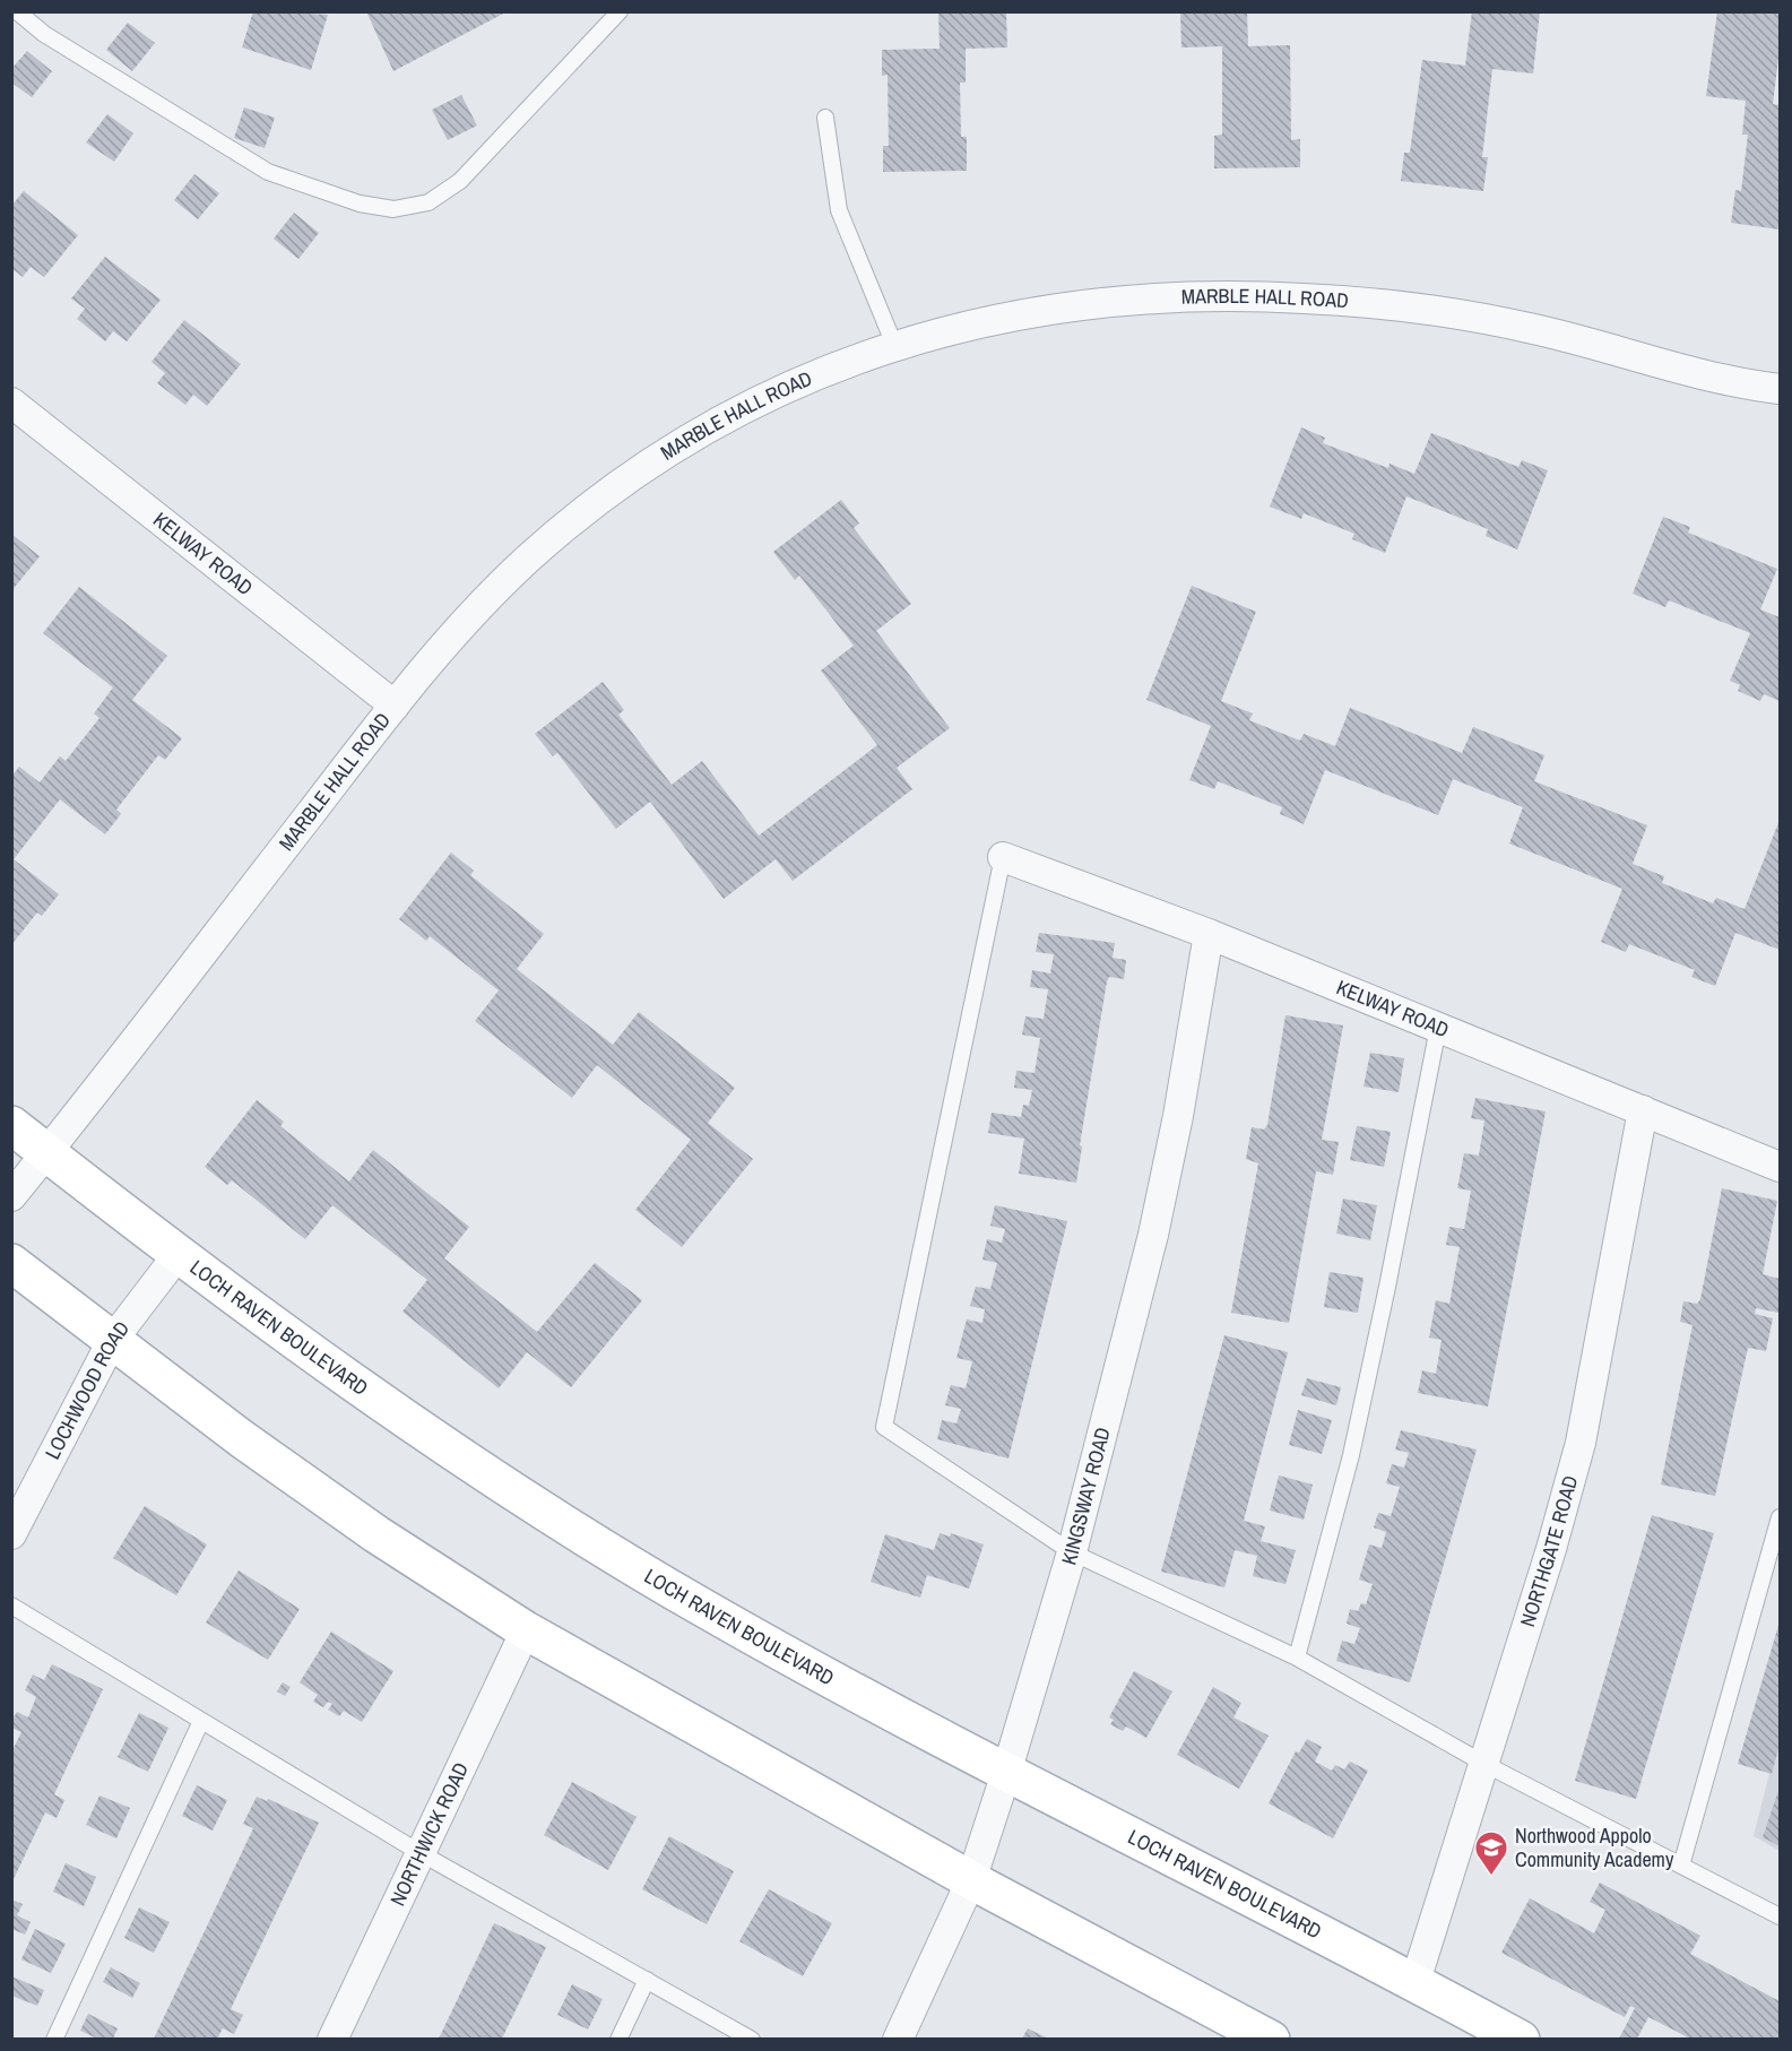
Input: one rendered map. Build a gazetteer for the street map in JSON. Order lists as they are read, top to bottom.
{
  "streets": {
    "main road": ["LOCH RAVEN BOULEVARD"],
    "street": [
      "MARBLE HALL ROAD",
      "KELWAY ROAD",
      "LOCHWOOD ROAD",
      "KINGSWAY ROAD",
      "NORTHGATE ROAD",
      "NORTHWICK ROAD"
    ]
  },
  "crossings": [
    ["MARBLE HALL ROAD", "KELWAY ROAD"],
    ["MARBLE HALL ROAD", "LOCH RAVEN BOULEVARD"],
    ["KELWAY ROAD", "KINGSWAY ROAD"],
    ["KELWAY ROAD", "NORTHGATE ROAD"],
    ["LOCH RAVEN BOULEVARD", "LOCHWOOD ROAD"],
    ["LOCH RAVEN BOULEVARD", "KINGSWAY ROAD"],
    ["LOCH RAVEN BOULEVARD", "NORTHGATE ROAD"]
  ],
  "places": {
    "school or university": ["Northwood Appolo Community Academy"]
  }
}
